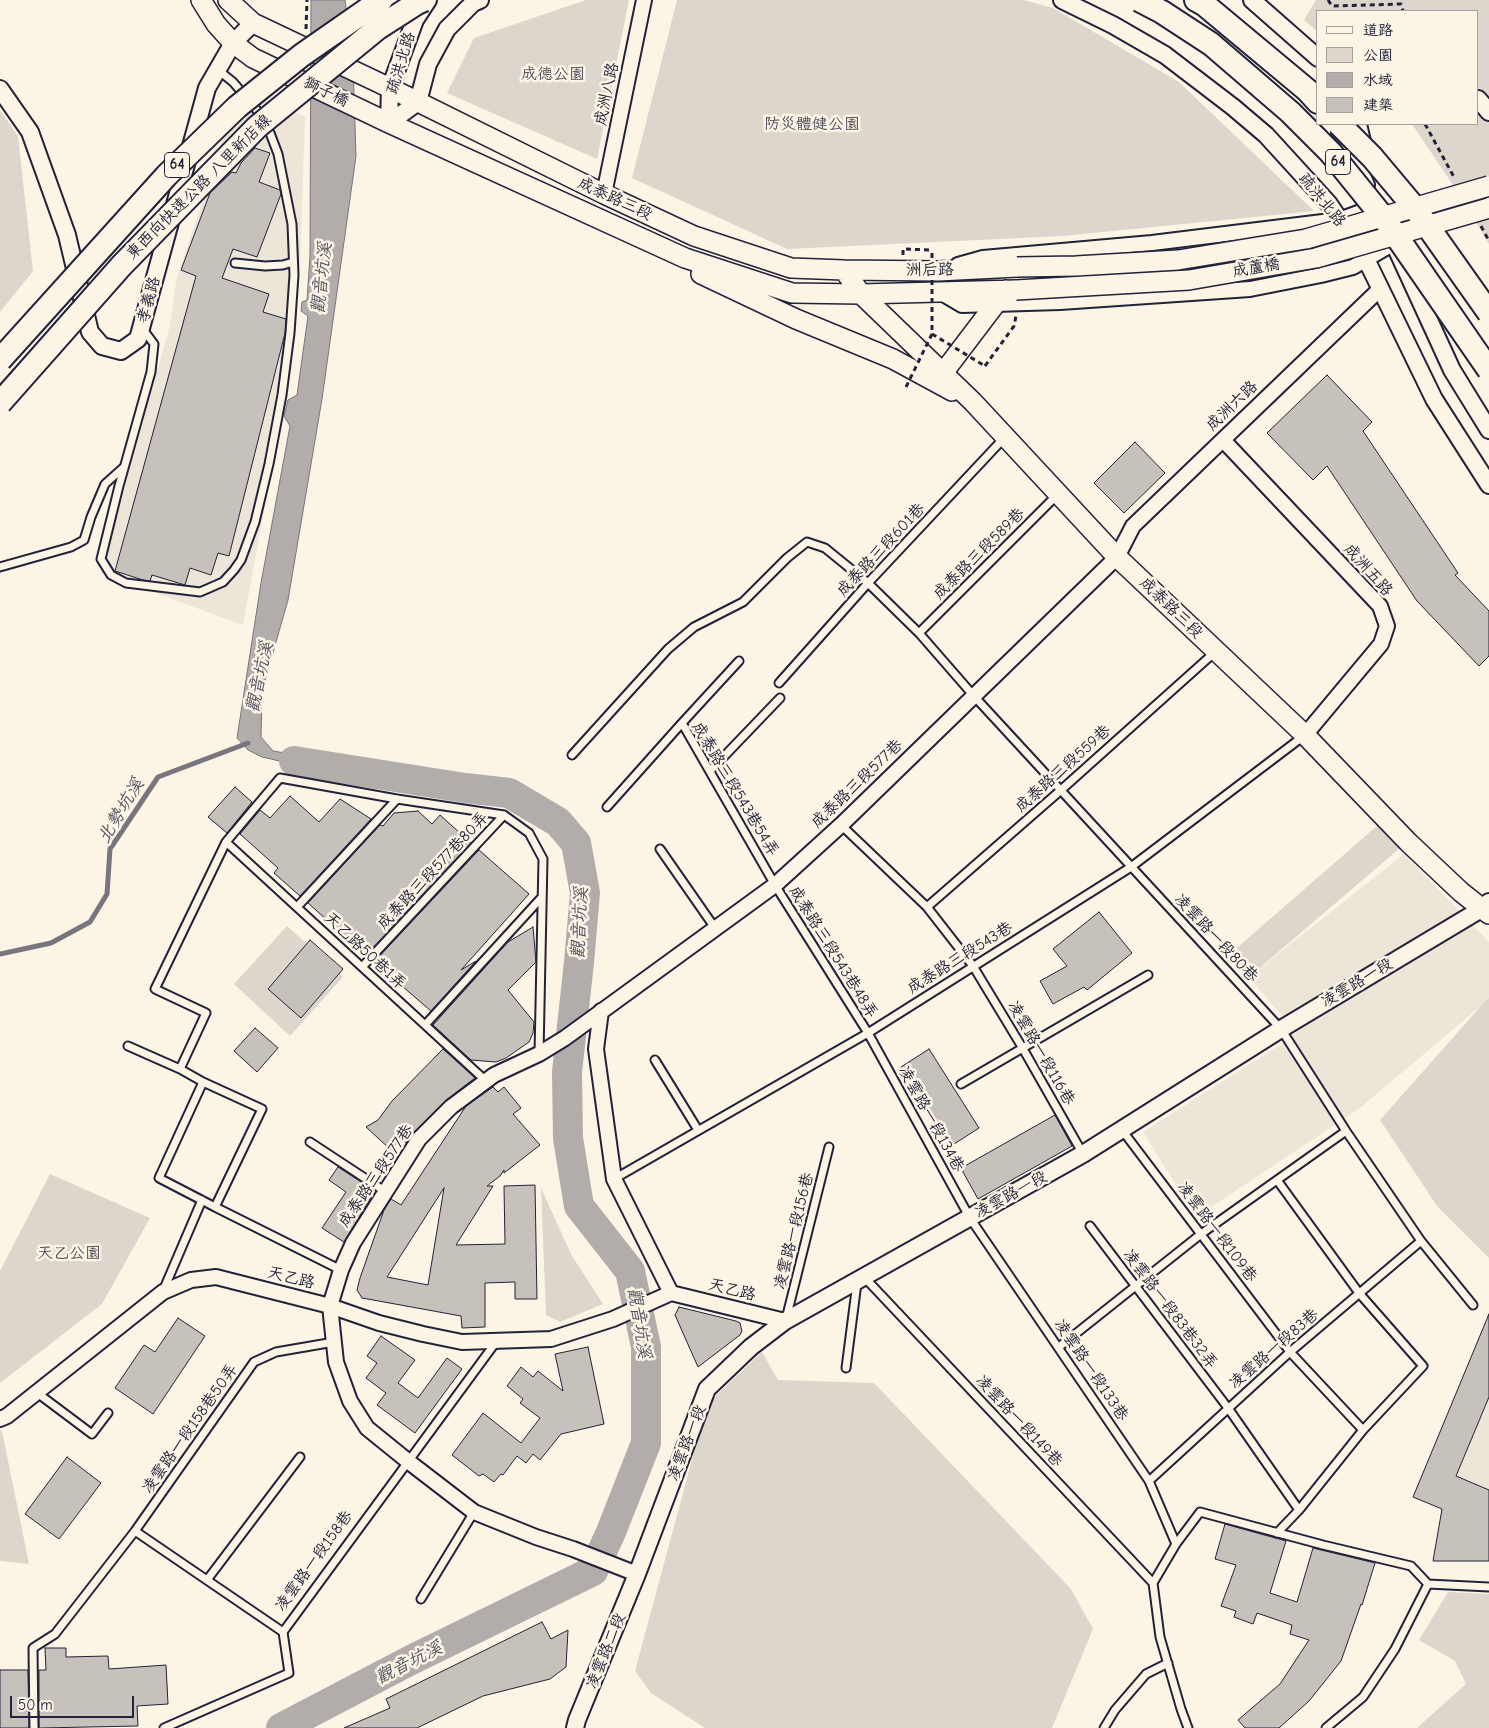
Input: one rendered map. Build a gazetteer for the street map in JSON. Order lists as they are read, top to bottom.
{
  "streets": {
    "highway": ["64", "東西向快速公路 八里新店線"],
    "main road": [
      "獅子橋",
      "成泰路三段",
      "成蘆橋",
      "洲后路"
    ],
    "street": [
      "疏洪北路",
      "成洲八路",
      "孝義路",
      "成洲六路",
      "成洲五路",
      "成泰路三段577巷",
      "凌雲路一段",
      "天乙路",
      "凌雲路二段"
    ],
    "lane": [
      "成泰路三段601巷",
      "成泰路三段589巷",
      "成泰路三段559巷",
      "成泰路三段543巷54弄",
      "成泰路三段577巷80弄",
      "凌雲路一段80巷",
      "天乙路50巷1弄",
      "成泰路三段543巷48弄",
      "成泰路三段543巷",
      "凌雲路一段116巷",
      "凌雲路一段134巷",
      "凌雲路一段156巷",
      "凌雲路一段109巷",
      "凌雲路一段83巷32弄",
      "凌雲路一段83巷",
      "凌雲路一段133巷",
      "凌雲路一段149巷",
      "凌雲路一段158巷50弄",
      "凌雲路一段158巷"
    ]
  },
  "crossings": [
    ["疏洪北路", "東西向快速公路 八里新店線"],
    ["疏洪北路", "成泰路三段"],
    ["疏洪北路", "成洲六路"],
    ["獅子橋", "成泰路三段"],
    ["獅子橋", "孝義路"],
    ["成洲八路", "成泰路三段"],
    ["成泰路三段", "洲后路"],
    ["成泰路三段", "成洲六路"],
    ["成泰路三段", "成泰路三段601巷"],
    ["成泰路三段", "成泰路三段589巷"],
    ["成泰路三段", "成洲五路"],
    ["成泰路三段", "成泰路三段559巷"],
    ["成泰路三段", "成泰路三段577巷"],
    ["成泰路三段", "成泰路三段543巷"],
    ["成泰路三段", "凌雲路一段"],
    ["成蘆橋", "洲后路"],
    ["成洲六路", "成洲五路"],
    ["成洲六路", "成泰路三段577巷"],
    ["成泰路三段601巷", "凌雲路一段80巷"],
    ["成泰路三段589巷", "凌雲路一段80巷"],
    ["成洲五路", "成泰路三段543巷"],
    ["成泰路三段559巷", "凌雲路一段80巷"],
    ["成泰路三段559巷", "凌雲路一段116巷"],
    ["成泰路三段577巷", "成泰路三段543巷54弄"],
    ["成泰路三段577巷", "凌雲路一段80巷"],
    ["成泰路三段577巷", "天乙路50巷1弄"],
    ["成泰路三段577巷", "成泰路三段543巷48弄"],
    ["成泰路三段577巷", "凌雲路一段116巷"],
    ["成泰路三段577巷", "天乙路"],
    ["成泰路三段577巷", "凌雲路一段158巷50弄"],
    ["成泰路三段577巷", "凌雲路一段158巷"],
    ["成泰路三段543巷54弄", "成泰路三段543巷48弄"],
    ["成泰路三段577巷80弄", "天乙路50巷1弄"],
    ["凌雲路一段80巷", "成泰路三段543巷"],
    ["凌雲路一段80巷", "凌雲路一段"],
    ["成泰路三段543巷48弄", "成泰路三段543巷"],
    ["成泰路三段543巷48弄", "凌雲路一段134巷"],
    ["成泰路三段543巷", "凌雲路一段116巷"],
    ["成泰路三段543巷", "凌雲路一段134巷"],
    ["凌雲路一段", "凌雲路一段116巷"],
    ["凌雲路一段", "凌雲路一段134巷"],
    ["凌雲路一段", "凌雲路一段156巷"],
    ["凌雲路一段", "凌雲路一段109巷"],
    ["凌雲路一段", "天乙路"],
    ["凌雲路一段", "凌雲路一段133巷"],
    ["凌雲路一段", "凌雲路一段149巷"],
    ["凌雲路一段", "凌雲路二段"],
    ["凌雲路一段134巷", "凌雲路一段133巷"],
    ["凌雲路一段156巷", "天乙路"],
    ["凌雲路一段109巷", "凌雲路一段83巷"],
    ["天乙路", "凌雲路一段158巷"],
    ["凌雲路一段83巷32弄", "凌雲路一段83巷"],
    ["凌雲路一段83巷", "凌雲路一段133巷"],
    ["凌雲路一段158巷50弄", "凌雲路一段158巷"]
  ],
  "water": ["觀音坑溪", "北勢坑溪"],
  "parks": ["成德公園", "防災體健公園", "天乙公園"],
  "legend": [
    "道路",
    "公園",
    "水域",
    "建築"
  ],
  "scale_bar": "50 m"
}
